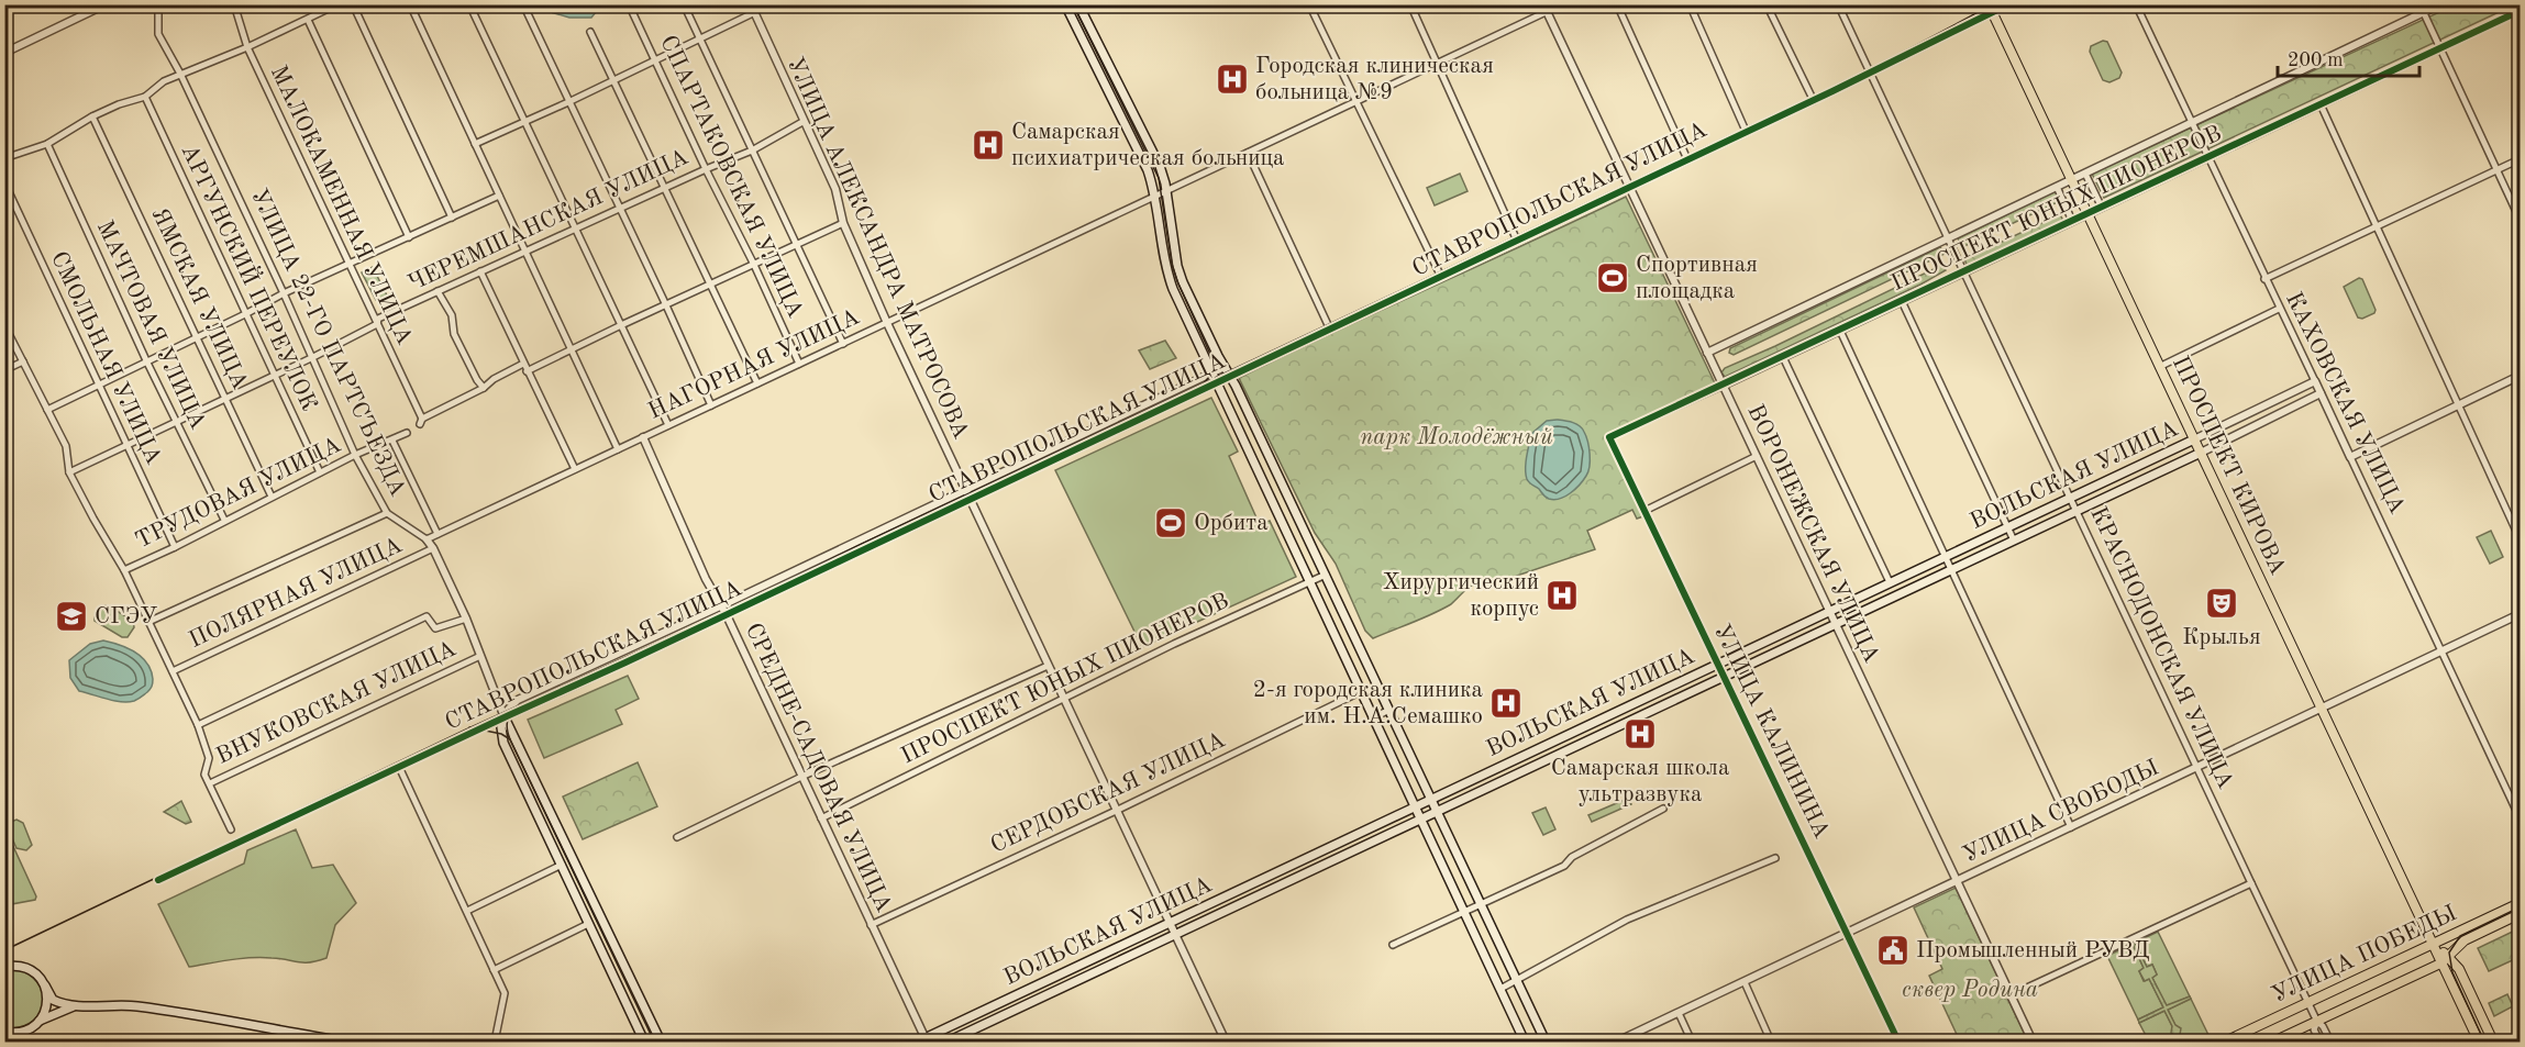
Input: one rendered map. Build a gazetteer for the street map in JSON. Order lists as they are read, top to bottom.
{
  "streets": {
    "main road": [
      "УЛИЦА 22-ГО ПАРТСЪЕЗДА",
      "ПРОСПЕКТ КИРОВА",
      "ВОЛЬСКАЯ УЛИЦА",
      "УЛИЦА ПОБЕДЫ"
    ],
    "street": [
      "СПАРТАКОВСКАЯ УЛИЦА",
      "СТАВРОПОЛЬСКАЯ УЛИЦА",
      "МАЛОКАМЕННАЯ УЛИЦА",
      "ПРОСПЕКТ ЮНЫХ ПИОНЕРОВ",
      "ЧЕРЕМШАНСКАЯ УЛИЦА",
      "УЛИЦА АЛЕКСАНДРА МАТРОСОВА",
      "АРГУНСКИЙ ПЕРЕУЛОК",
      "ЯМСКАЯ УЛИЦА",
      "МАЧТОВАЯ УЛИЦА",
      "СМОЛЬНАЯ УЛИЦА",
      "НАГОРНАЯ УЛИЦА",
      "КАХОВСКАЯ УЛИЦА",
      "ТРУДОВАЯ УЛИЦА",
      "ВОРОНЕЖСКАЯ УЛИЦА",
      "ПОЛЯРНАЯ УЛИЦА",
      "КРАСНОДОНСКАЯ УЛИЦА",
      "ВНУКОВСКАЯ УЛИЦА",
      "УЛИЦА КАЛИНИНА",
      "СРЕДНЕ-САДОВАЯ УЛИЦА",
      "СЕРДОБСКАЯ УЛИЦА",
      "УЛИЦА СВОБОДЫ"
    ]
  },
  "crossings": [
    ["СПАРТАКОВСКАЯ УЛИЦА", "ЧЕРЕМШАНСКАЯ УЛИЦА"],
    ["СПАРТАКОВСКАЯ УЛИЦА", "НАГОРНАЯ УЛИЦА"],
    ["СТАВРОПОЛЬСКАЯ УЛИЦА", "УЛИЦА АЛЕКСАНДРА МАТРОСОВА"],
    ["СТАВРОПОЛЬСКАЯ УЛИЦА", "УЛИЦА 22-ГО ПАРТСЪЕЗДА"],
    ["СТАВРОПОЛЬСКАЯ УЛИЦА", "ПРОСПЕКТ КИРОВА"],
    ["СТАВРОПОЛЬСКАЯ УЛИЦА", "ВОРОНЕЖСКАЯ УЛИЦА"],
    ["СТАВРОПОЛЬСКАЯ УЛИЦА", "КРАСНОДОНСКАЯ УЛИЦА"],
    ["СТАВРОПОЛЬСКАЯ УЛИЦА", "СРЕДНЕ-САДОВАЯ УЛИЦА"],
    ["МАЛОКАМЕННАЯ УЛИЦА", "ЧЕРЕМШАНСКАЯ УЛИЦА"],
    ["ПРОСПЕКТ ЮНЫХ ПИОНЕРОВ", "УЛИЦА АЛЕКСАНДРА МАТРОСОВА"],
    ["ПРОСПЕКТ ЮНЫХ ПИОНЕРОВ", "КАХОВСКАЯ УЛИЦА"],
    ["ПРОСПЕКТ ЮНЫХ ПИОНЕРОВ", "ПРОСПЕКТ КИРОВА"],
    ["ПРОСПЕКТ ЮНЫХ ПИОНЕРОВ", "ВОРОНЕЖСКАЯ УЛИЦА"],
    ["ПРОСПЕКТ ЮНЫХ ПИОНЕРОВ", "КРАСНОДОНСКАЯ УЛИЦА"],
    ["ПРОСПЕКТ ЮНЫХ ПИОНЕРОВ", "УЛИЦА КАЛИНИНА"],
    ["ПРОСПЕКТ ЮНЫХ ПИОНЕРОВ", "СРЕДНЕ-САДОВАЯ УЛИЦА"],
    ["ЧЕРЕМШАНСКАЯ УЛИЦА", "УЛИЦА АЛЕКСАНДРА МАТРОСОВА"],
    ["ЧЕРЕМШАНСКАЯ УЛИЦА", "АРГУНСКИЙ ПЕРЕУЛОК"],
    ["ЧЕРЕМШАНСКАЯ УЛИЦА", "ЯМСКАЯ УЛИЦА"],
    ["ЧЕРЕМШАНСКАЯ УЛИЦА", "МАЧТОВАЯ УЛИЦА"],
    ["ЧЕРЕМШАНСКАЯ УЛИЦА", "УЛИЦА 22-ГО ПАРТСЪЕЗДА"],
    ["ЧЕРЕМШАНСКАЯ УЛИЦА", "СМОЛЬНАЯ УЛИЦА"],
    ["УЛИЦА АЛЕКСАНДРА МАТРОСОВА", "НАГОРНАЯ УЛИЦА"],
    ["УЛИЦА АЛЕКСАНДРА МАТРОСОВА", "ВОЛЬСКАЯ УЛИЦА"],
    ["УЛИЦА АЛЕКСАНДРА МАТРОСОВА", "СЕРДОБСКАЯ УЛИЦА"],
    ["АРГУНСКИЙ ПЕРЕУЛОК", "ТРУДОВАЯ УЛИЦА"],
    ["ЯМСКАЯ УЛИЦА", "ТРУДОВАЯ УЛИЦА"],
    ["МАЧТОВАЯ УЛИЦА", "ТРУДОВАЯ УЛИЦА"],
    ["УЛИЦА 22-ГО ПАРТСЪЕЗДА", "НАГОРНАЯ УЛИЦА"],
    ["УЛИЦА 22-ГО ПАРТСЪЕЗДА", "ТРУДОВАЯ УЛИЦА"],
    ["УЛИЦА 22-ГО ПАРТСЪЕЗДА", "ПОЛЯРНАЯ УЛИЦА"],
    ["УЛИЦА 22-ГО ПАРТСЪЕЗДА", "ВНУКОВСКАЯ УЛИЦА"],
    ["СМОЛЬНАЯ УЛИЦА", "ТРУДОВАЯ УЛИЦА"],
    ["НАГОРНАЯ УЛИЦА", "ВОРОНЕЖСКАЯ УЛИЦА"],
    ["НАГОРНАЯ УЛИЦА", "СРЕДНЕ-САДОВАЯ УЛИЦА"],
    ["КАХОВСКАЯ УЛИЦА", "ВОЛЬСКАЯ УЛИЦА"],
    ["КАХОВСКАЯ УЛИЦА", "УЛИЦА СВОБОДЫ"],
    ["ПРОСПЕКТ КИРОВА", "ВОЛЬСКАЯ УЛИЦА"],
    ["ПРОСПЕКТ КИРОВА", "УЛИЦА СВОБОДЫ"],
    ["ПРОСПЕКТ КИРОВА", "УЛИЦА ПОБЕДЫ"],
    ["ВОЛЬСКАЯ УЛИЦА", "ВОРОНЕЖСКАЯ УЛИЦА"],
    ["ВОЛЬСКАЯ УЛИЦА", "КРАСНОДОНСКАЯ УЛИЦА"],
    ["ВОЛЬСКАЯ УЛИЦА", "УЛИЦА КАЛИНИНА"],
    ["ВОЛЬСКАЯ УЛИЦА", "СРЕДНЕ-САДОВАЯ УЛИЦА"],
    ["ВОРОНЕЖСКАЯ УЛИЦА", "УЛИЦА СВОБОДЫ"],
    ["КРАСНОДОНСКАЯ УЛИЦА", "УЛИЦА СВОБОДЫ"],
    ["КРАСНОДОНСКАЯ УЛИЦА", "УЛИЦА ПОБЕДЫ"],
    ["УЛИЦА КАЛИНИНА", "УЛИЦА СВОБОДЫ"],
    ["СРЕДНЕ-САДОВАЯ УЛИЦА", "СЕРДОБСКАЯ УЛИЦА"]
  ],
  "parks": ["парк Молодёжный", "сквер Родина"],
  "places": {
    "hospital": [
      "Городская клиническая больница №9",
      "Самарская психиатрическая больница",
      "Хирургический корпус",
      "2-я городская клиника им. Н.А.Семашко",
      "Самарская школа ультразвука"
    ],
    "sports": ["Спортивная площадка", "Орбита"],
    "theatre": ["Крылья"],
    "school or university": ["СГЭУ"],
    "public building": ["Промышленный РУВД"]
  },
  "scale_bar": "200 m"
}
